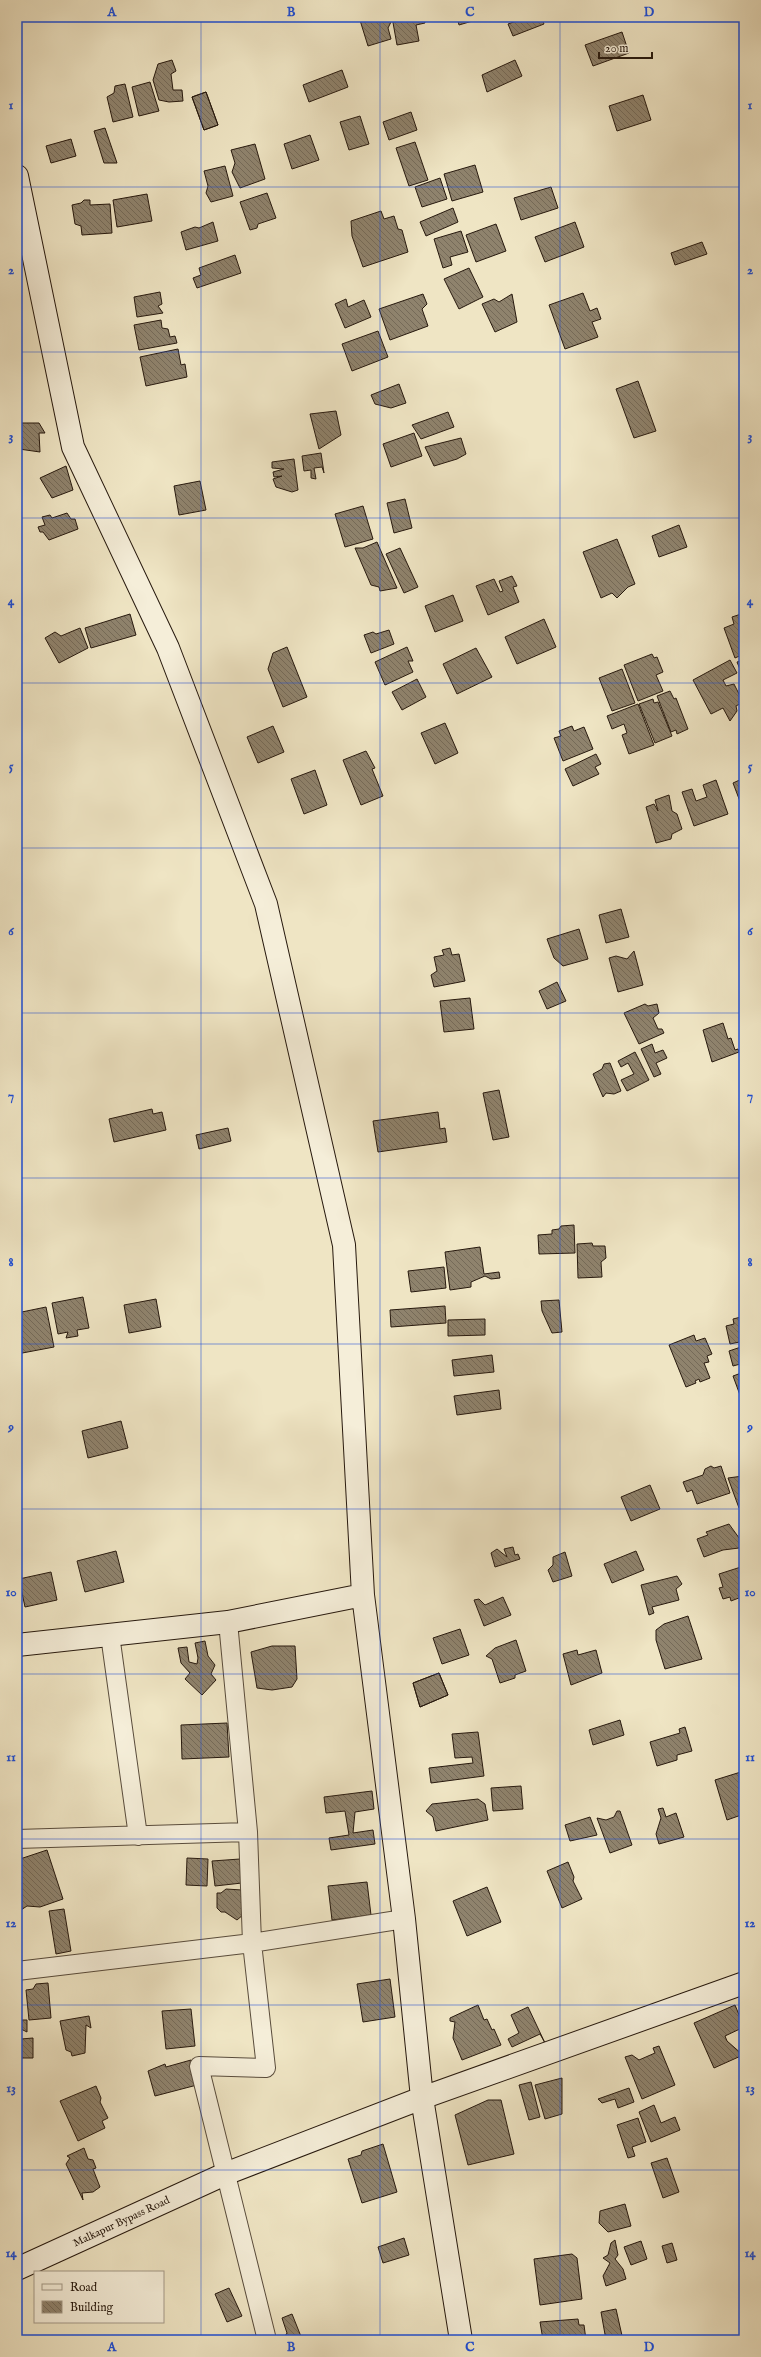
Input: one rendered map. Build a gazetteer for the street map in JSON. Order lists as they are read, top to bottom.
{
  "streets": {
    "street": ["Malkapur Bypass Road"]
  },
  "legend": ["Road", "Building"],
  "scale_bar": "20 m",
  "grid": {
    "columns": [
      "A",
      "B",
      "C",
      "D"
    ],
    "rows": [
      "1",
      "2",
      "3",
      "4",
      "5",
      "6",
      "7",
      "8",
      "9",
      "10",
      "11",
      "12",
      "13",
      "14"
    ]
  }
}
